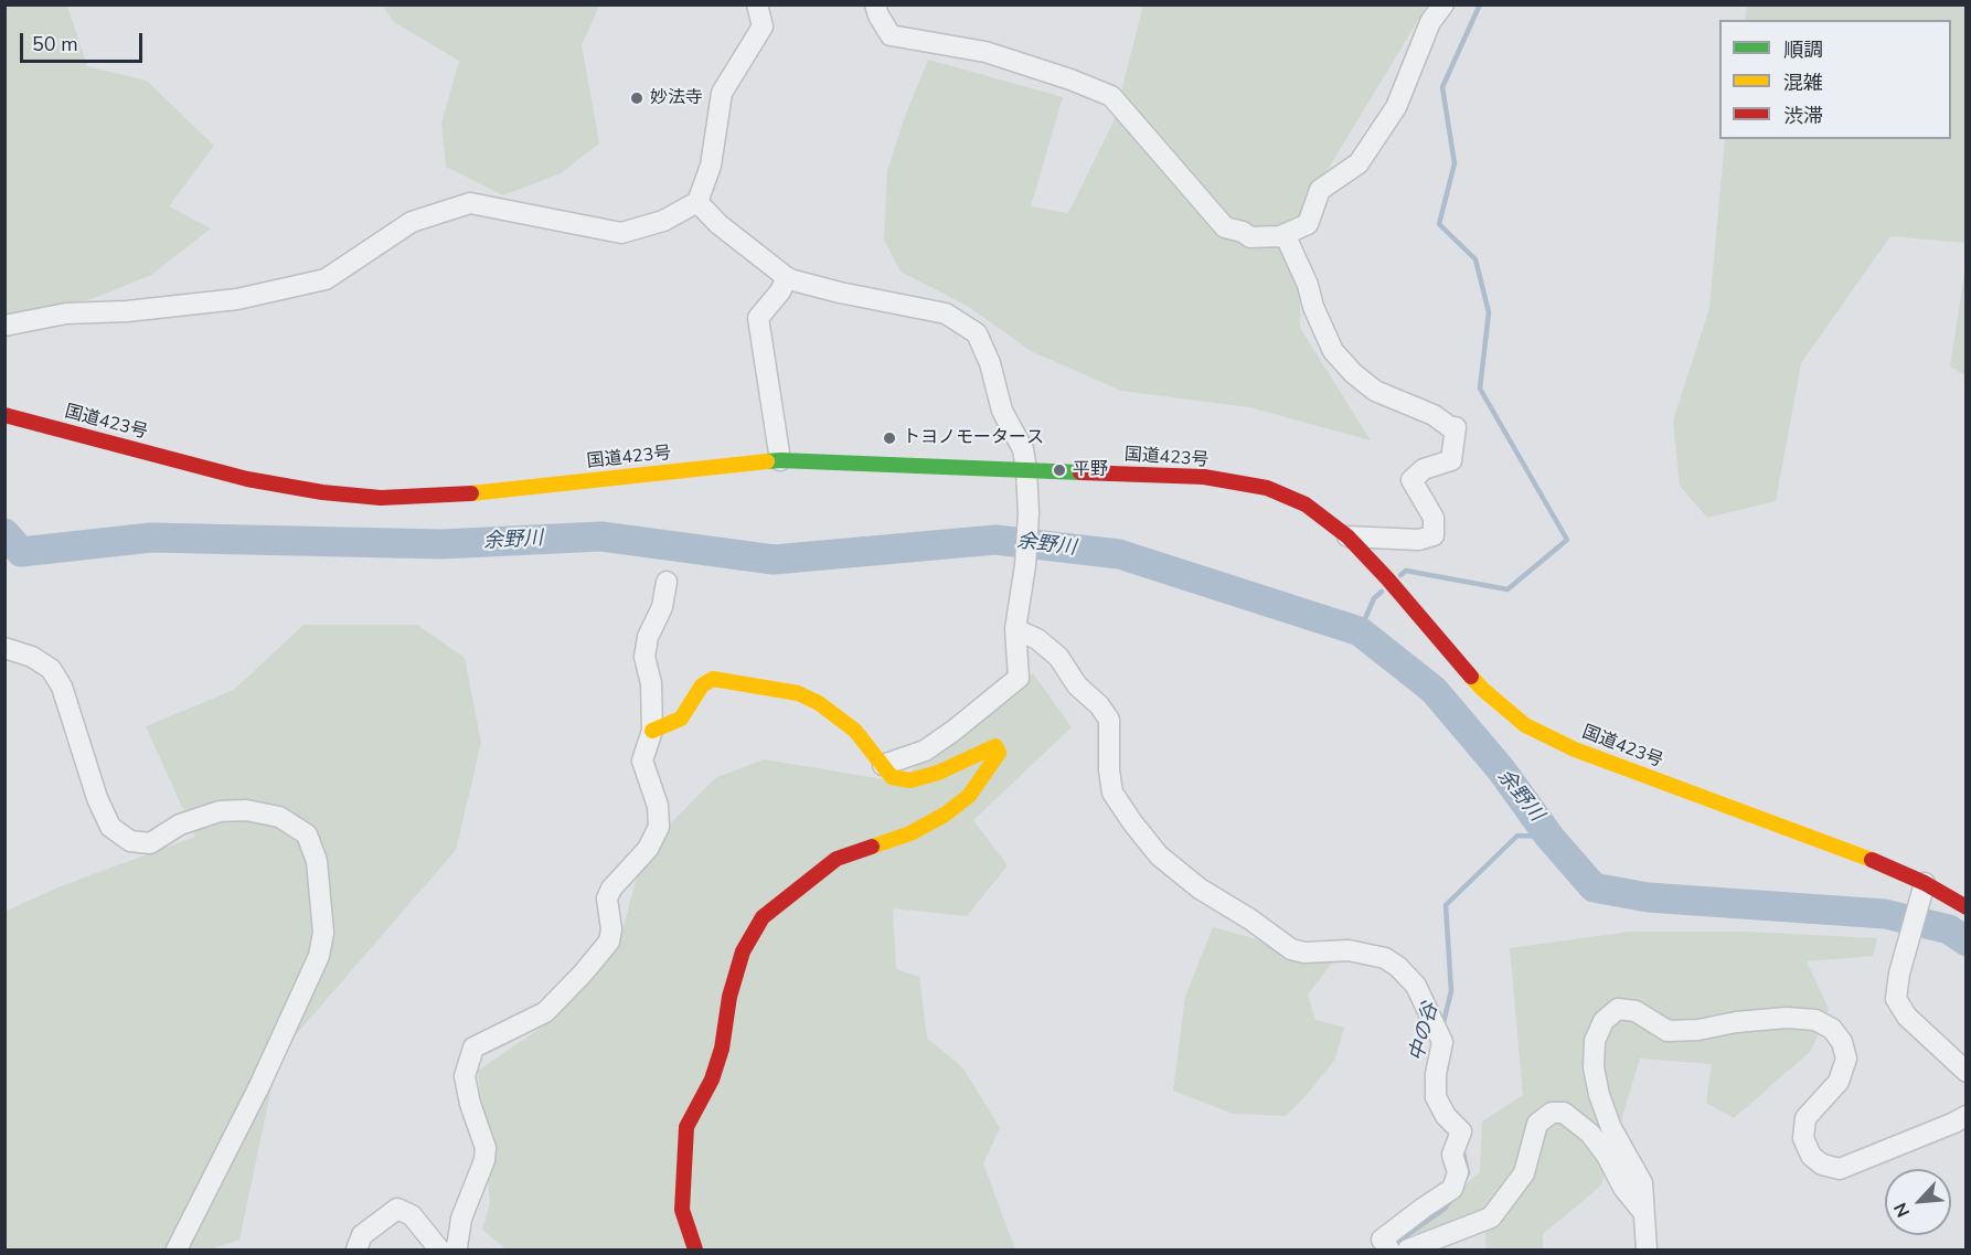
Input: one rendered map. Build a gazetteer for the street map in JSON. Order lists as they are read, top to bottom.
{
  "streets": {
    "main road": ["国道423号"]
  },
  "water": ["余野川", "中の谷"],
  "places": ["妙法寺", "トヨノモータース", "平野"],
  "legend": ["順調", "混雑", "渋滞"],
  "scale_bar": "50 m",
  "north": "bottom left"
}
